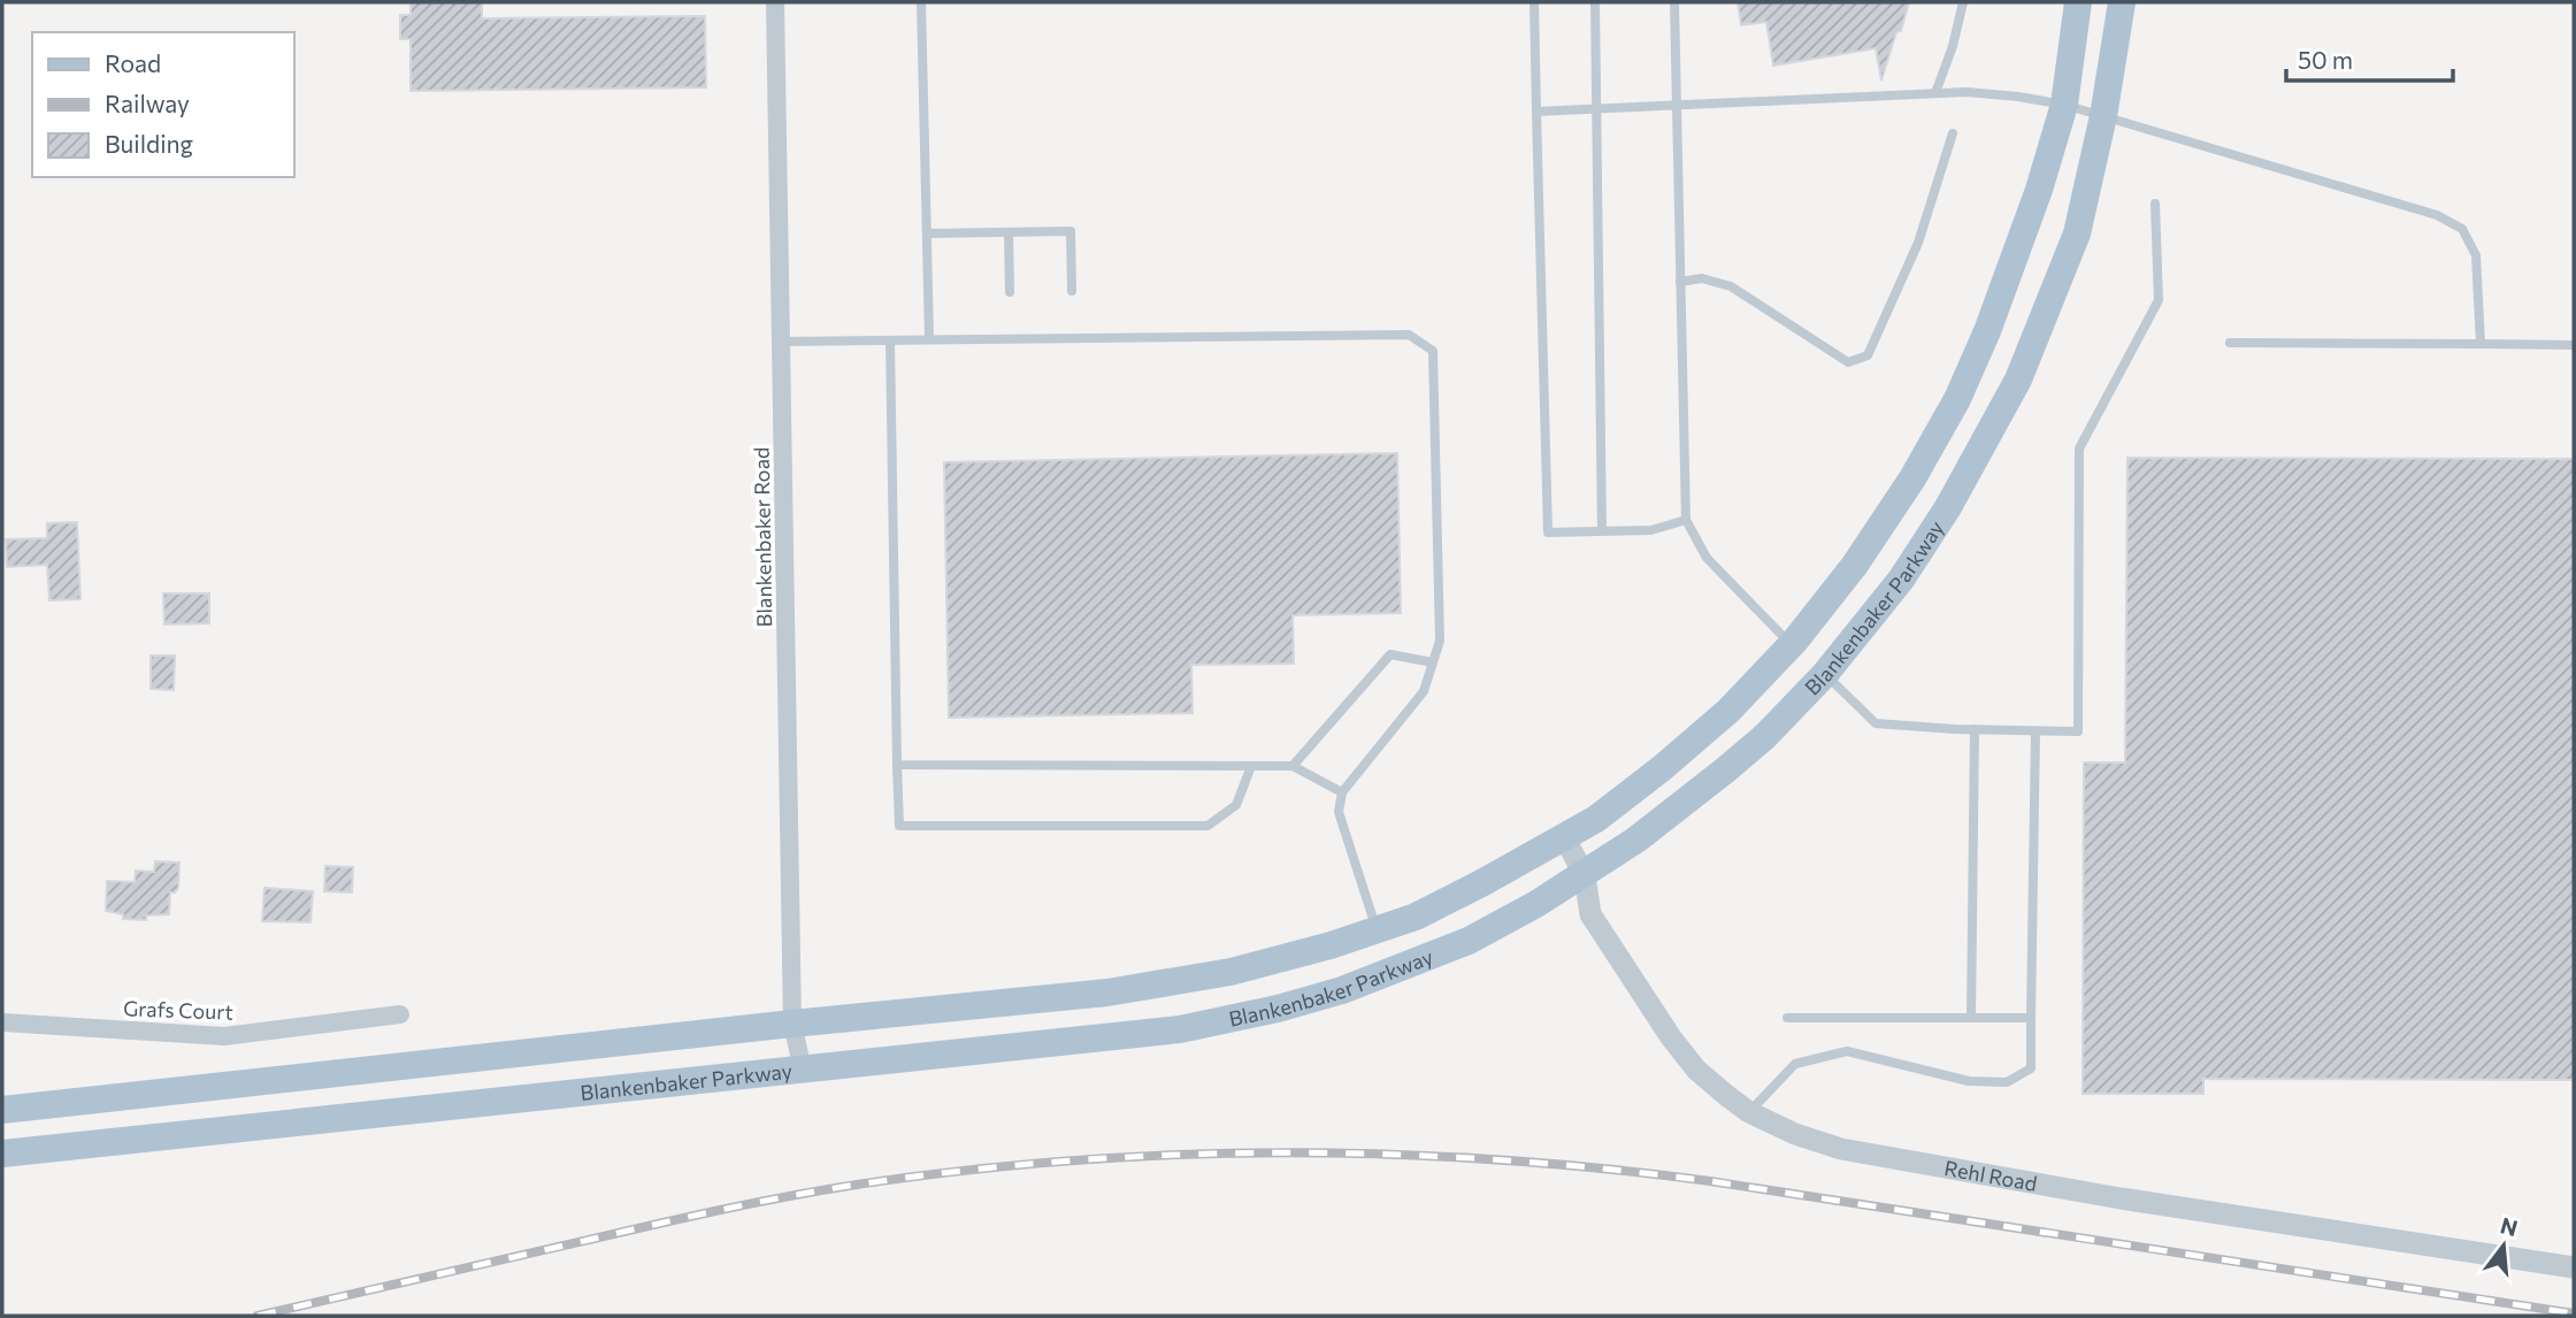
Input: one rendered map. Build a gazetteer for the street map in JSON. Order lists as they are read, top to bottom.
{
  "streets": {
    "main road": ["Blankenbaker Parkway"],
    "street": ["Blankenbaker Road", "Grafs Court", "Rehl Road"]
  },
  "crossings": [
    ["Blankenbaker Road", "Blankenbaker Parkway"],
    ["Blankenbaker Parkway", "Rehl Road"]
  ],
  "legend": ["Road", "Railway", "Building"],
  "scale_bar": "50 m",
  "north": "top"
}
